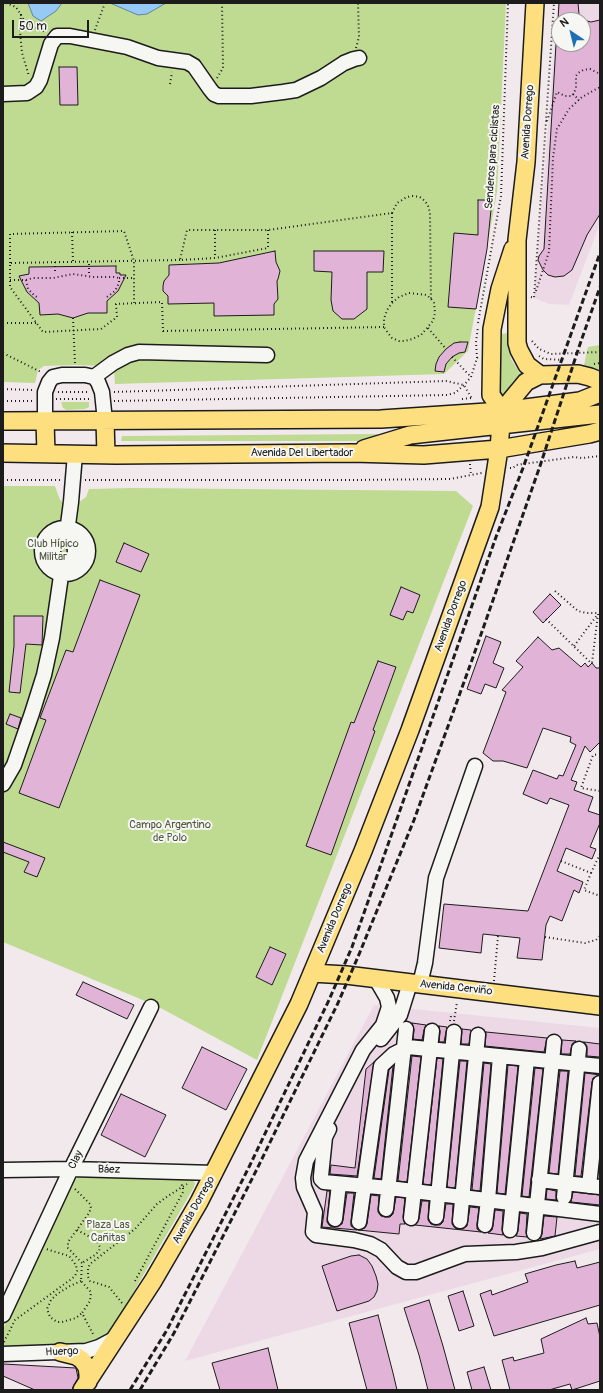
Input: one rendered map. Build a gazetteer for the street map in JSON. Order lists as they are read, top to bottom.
{
  "streets": {
    "main road": ["Avenida Dorrego", "Avenida Del Libertador", "Avenida Cerviño"],
    "street": ["Clay", "Báez", "Huergo"],
    "path": ["Senderos para ciclistas"]
  },
  "crossings": [
    ["Avenida Dorrego", "Senderos para ciclistas"],
    ["Avenida Dorrego", "Avenida Del Libertador"],
    ["Avenida Dorrego", "Avenida Cerviño"],
    ["Avenida Dorrego", "Báez"],
    ["Avenida Dorrego", "Huergo"],
    ["Clay", "Báez"]
  ],
  "parks": ["Club Hípico Militar", "Campo Argentino de Polo", "Plaza Las Cañitas"],
  "scale_bar": "50 m",
  "north": "top left"
}
